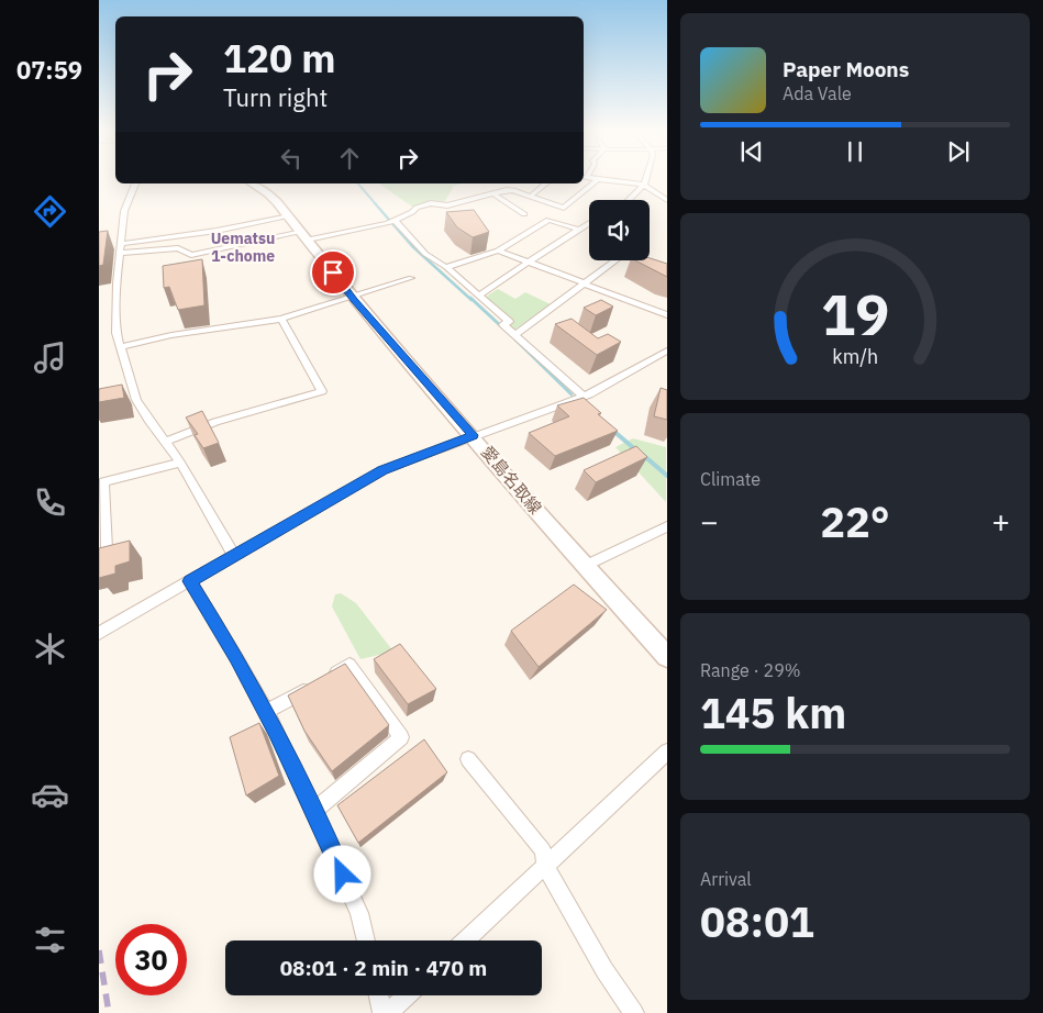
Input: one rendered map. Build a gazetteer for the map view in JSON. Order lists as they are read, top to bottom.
{
  "streets": {
    "main road": ["愛島名取線"]
  },
  "districts": ["Uematsu 1-chome"],
  "page": {
    "tabs": "07:59",
    "turn": ["120 m", "Turn right"],
    "song": ["Paper Moons", "Ada Vale"],
    "tile": [
      "Climate",
      ["Range · 29%", "145 km"],
      ["Arrival", "08:01"]
    ],
    "heat": ["−", "22°", "+"],
    "limit": "30",
    "trip": "08:01 · 2 min · 470 m",
    "gauge": ["19", "km/h"]
  }
}
